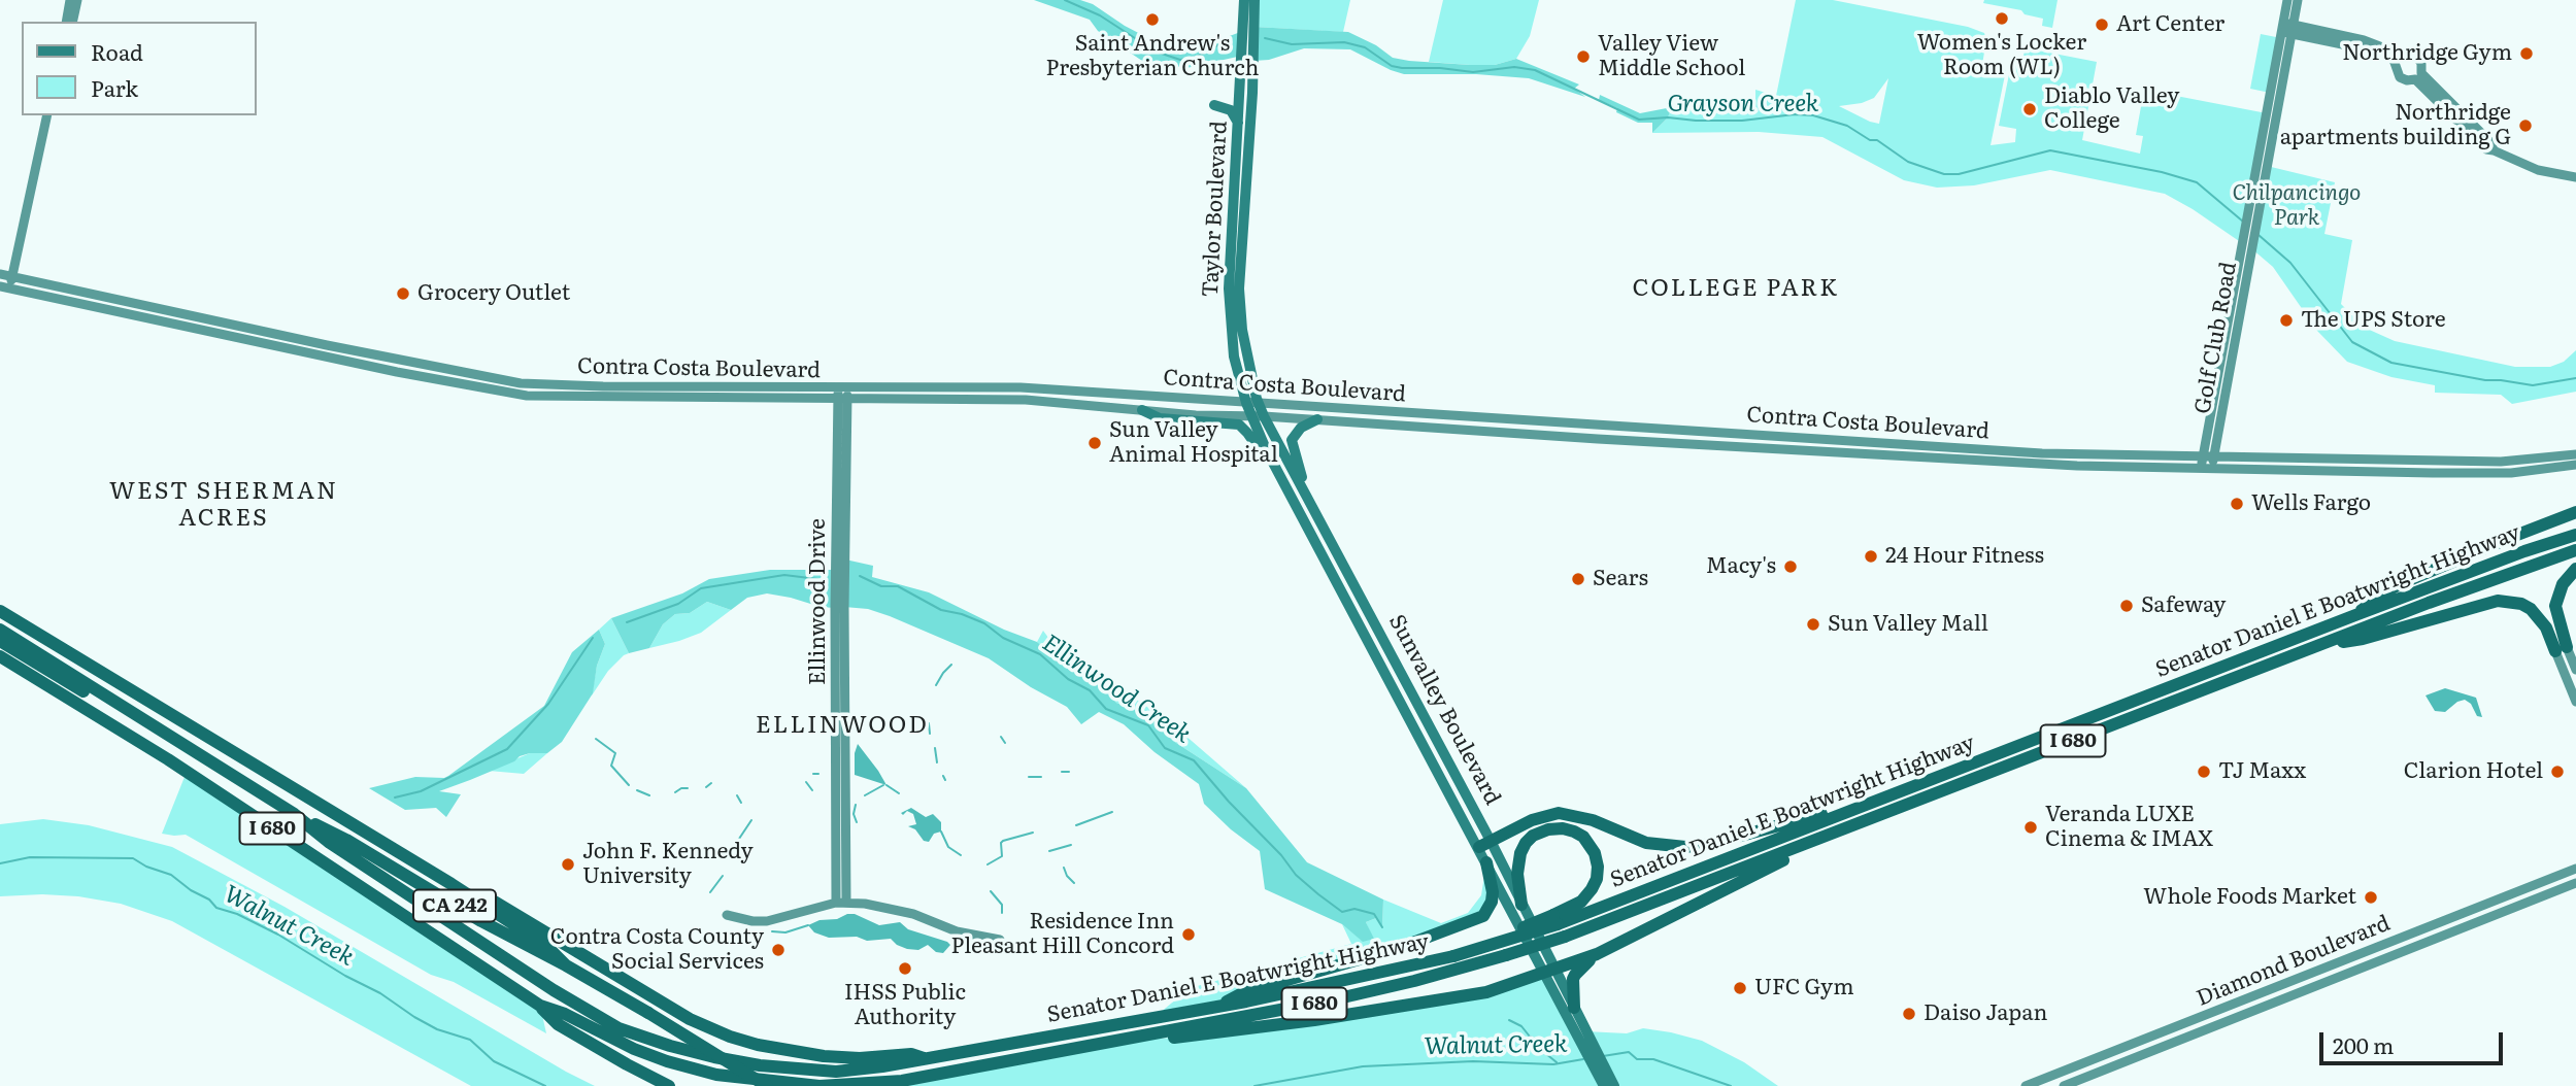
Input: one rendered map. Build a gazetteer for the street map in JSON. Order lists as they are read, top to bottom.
{
  "streets": {
    "highway": ["Senator Daniel E Boatwright Highway", "I 680", "CA 242"],
    "main road": [
      "Taylor Boulevard",
      "Golf Club Road",
      "Contra Costa Boulevard",
      "Ellinwood Drive",
      "Sunvalley Boulevard",
      "Diamond Boulevard"
    ]
  },
  "crossings": [
    ["Taylor Boulevard", "Contra Costa Boulevard"],
    ["Taylor Boulevard", "Sunvalley Boulevard"],
    ["Golf Club Road", "Contra Costa Boulevard"],
    ["Contra Costa Boulevard", "Ellinwood Drive"],
    ["Contra Costa Boulevard", "Sunvalley Boulevard"],
    ["Senator Daniel E Boatwright Highway", "I 680"],
    ["Senator Daniel E Boatwright Highway", "CA 242"]
  ],
  "districts": ["COLLEGE PARK", "WEST SHERMAN ACRES", "ELLINWOOD"],
  "water": ["Grayson Creek", "Ellinwood Creek", "Walnut Creek"],
  "parks": ["Chilpancingo Park"],
  "places": [
    "Women's Locker Room (WL)",
    "Saint Andrew's Presbyterian Church",
    "Art Center",
    "Northridge Gym",
    "Valley View Middle School",
    "Diablo Valley College",
    "Northridge apartments building G",
    "Grocery Outlet",
    "The UPS Store",
    "Sun Valley Animal Hospital",
    "Wells Fargo",
    "24 Hour Fitness",
    "Macy's",
    "Sears",
    "Safeway",
    "Sun Valley Mall",
    "TJ Maxx",
    "Clarion Hotel",
    "Veranda LUXE Cinema & IMAX",
    "John F. Kennedy University",
    "Whole Foods Market",
    "Residence Inn Pleasant Hill Concord",
    "Contra Costa County Social Services",
    "IHSS Public Authority",
    "UFC Gym",
    "Daiso Japan"
  ],
  "legend": ["Road", "Park"],
  "scale_bar": "200 m"
}
